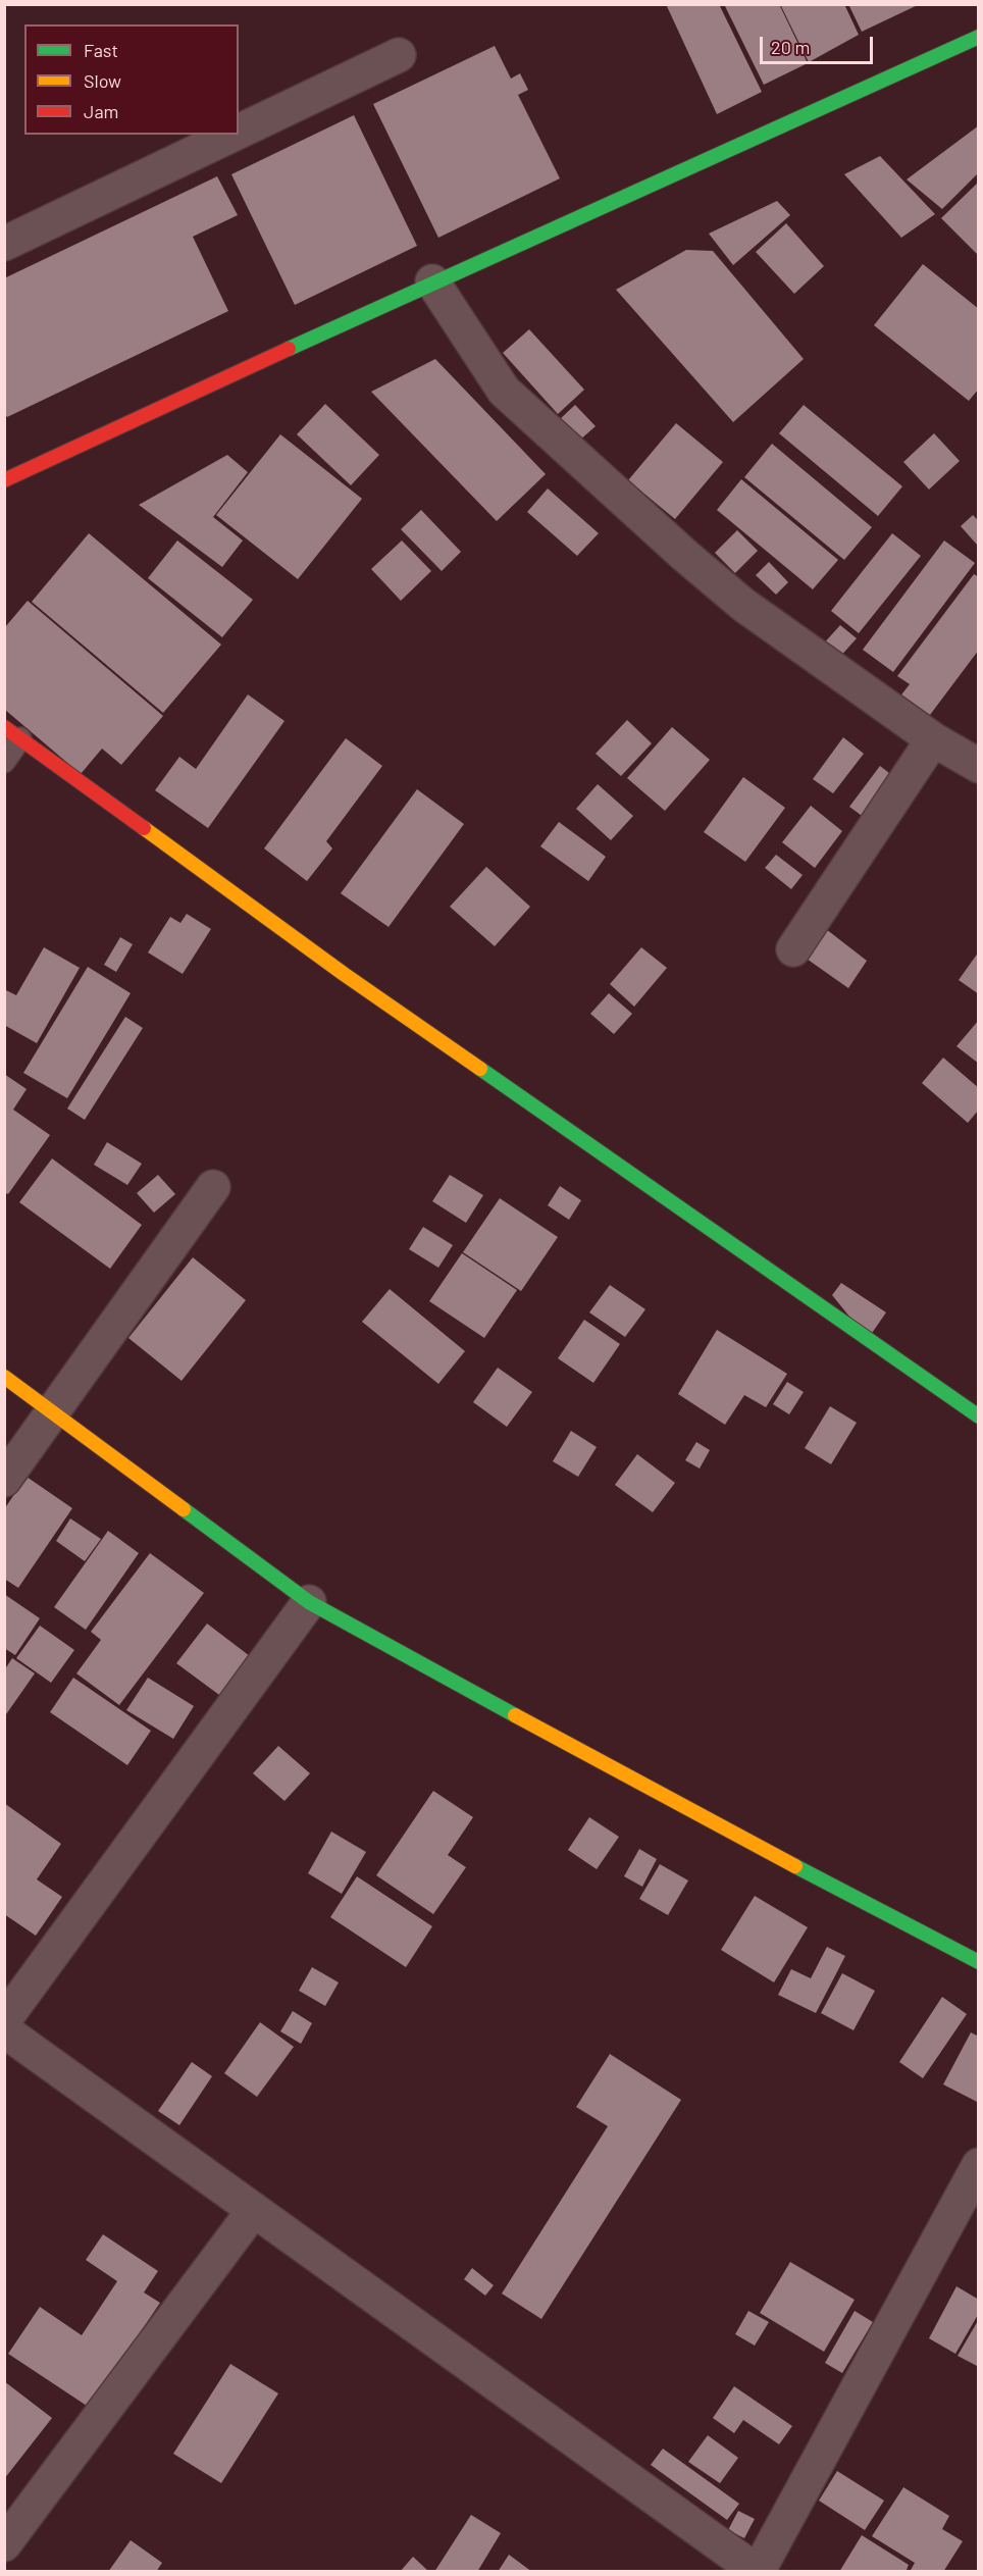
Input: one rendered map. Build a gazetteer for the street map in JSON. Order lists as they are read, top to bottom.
{
  "legend": ["Fast", "Slow", "Jam"],
  "scale_bar": "20 m"
}
